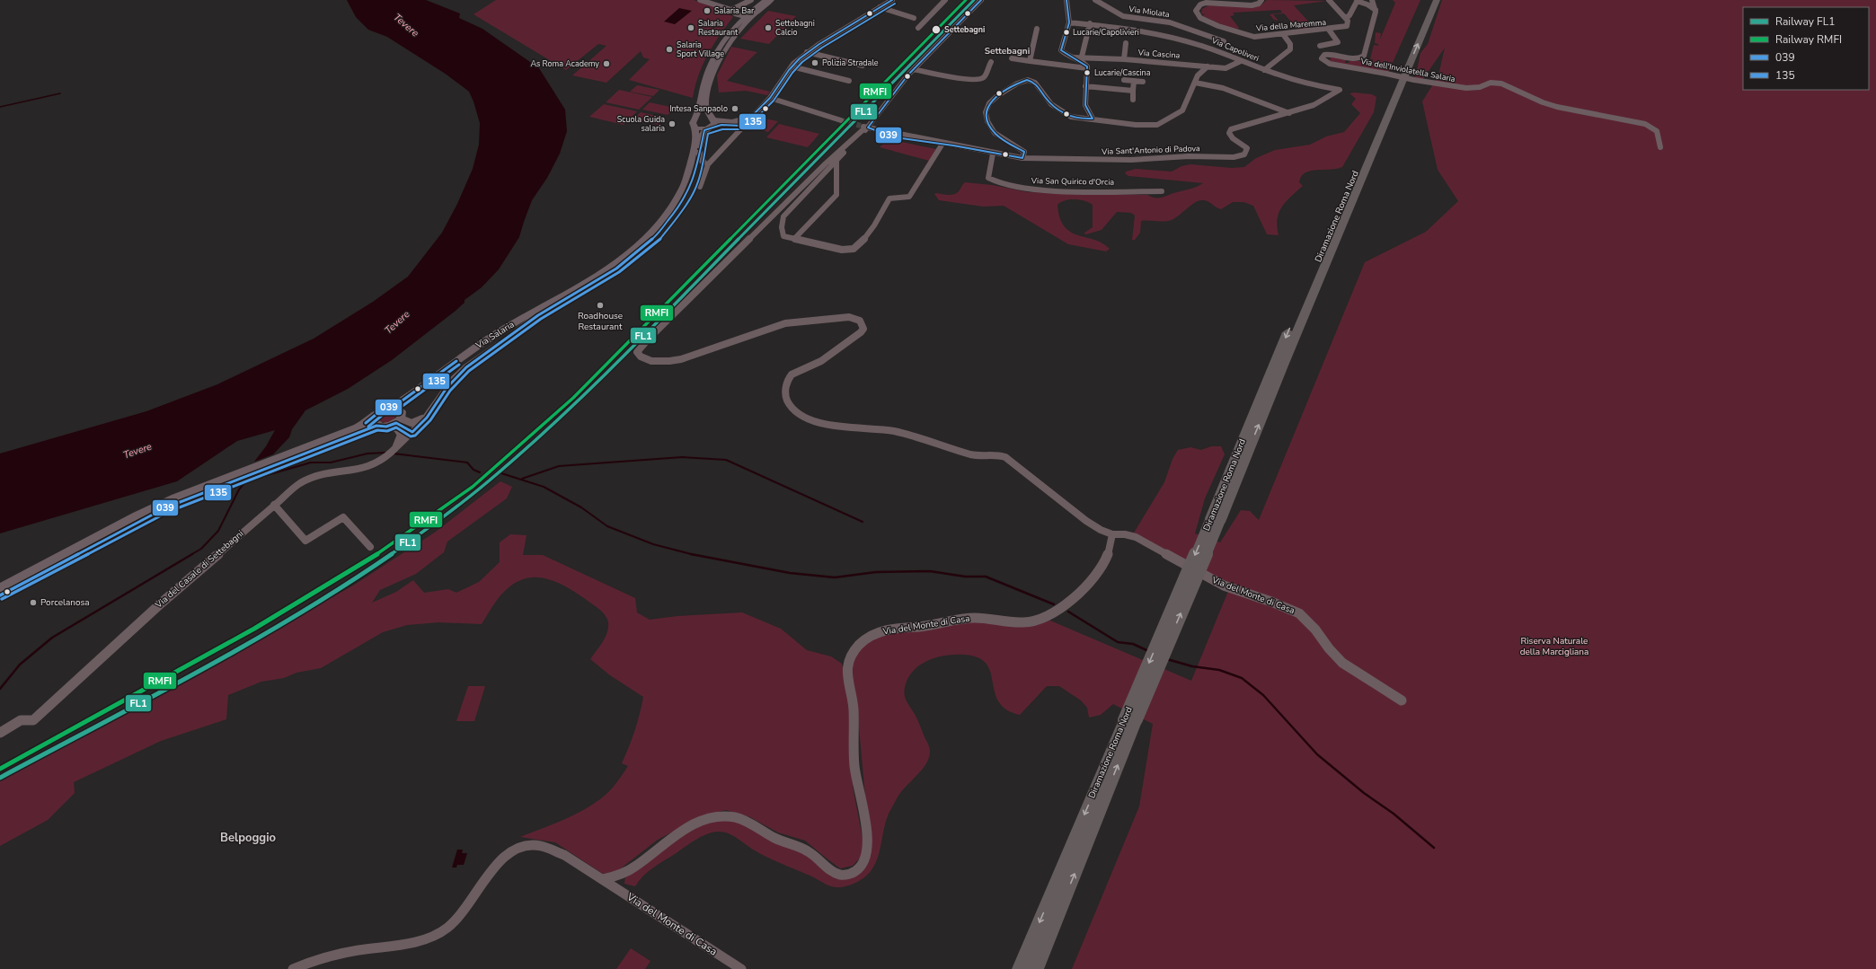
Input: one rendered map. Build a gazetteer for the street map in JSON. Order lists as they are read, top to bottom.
{
  "streets": {
    "highway": ["Diramazione Roma Nord"],
    "main road": ["Via Salaria"],
    "street": [
      "Via Miolata",
      "Via della Maremma",
      "Via Capoliveri",
      "Via Cascina",
      "Via dell'Inviolatella Salaria",
      "Via Sant'Antonio di Padova",
      "Via San Quirico d'Orcia",
      "Via del Casale di Settebagni",
      "Via del Monte di Casa"
    ]
  },
  "crossings": [
    ["Via Capoliveri", "Via Cascina"],
    ["Via Capoliveri", "Via Sant'Antonio di Padova"],
    ["Via Sant'Antonio di Padova", "Via San Quirico d'Orcia"]
  ],
  "districts": ["Settebagni", "Belpoggio"],
  "water": ["Tevere"],
  "parks": ["Riserva Naturale della Marcigliana"],
  "places": [
    "Salaria Bar",
    "Salaria Restaurant",
    "Settebagni Calcio",
    "Settebagni",
    "Lucarie/Capolivieri",
    "Salaria Sport Village",
    "Polizia Stradale",
    "As Roma Academy",
    "Lucarie/Cascina",
    "Intesa Sanpaolo",
    "Scuola Guida salaria",
    "Roadhouse Restaurant",
    "Porcelanosa"
  ],
  "lines": [
    "rail line FL1",
    "rail line RMFI",
    "transit line 039",
    "transit line 135"
  ],
  "legend": [
    "Railway FL1",
    "Railway RMFI",
    "039",
    "135"
  ]
}
